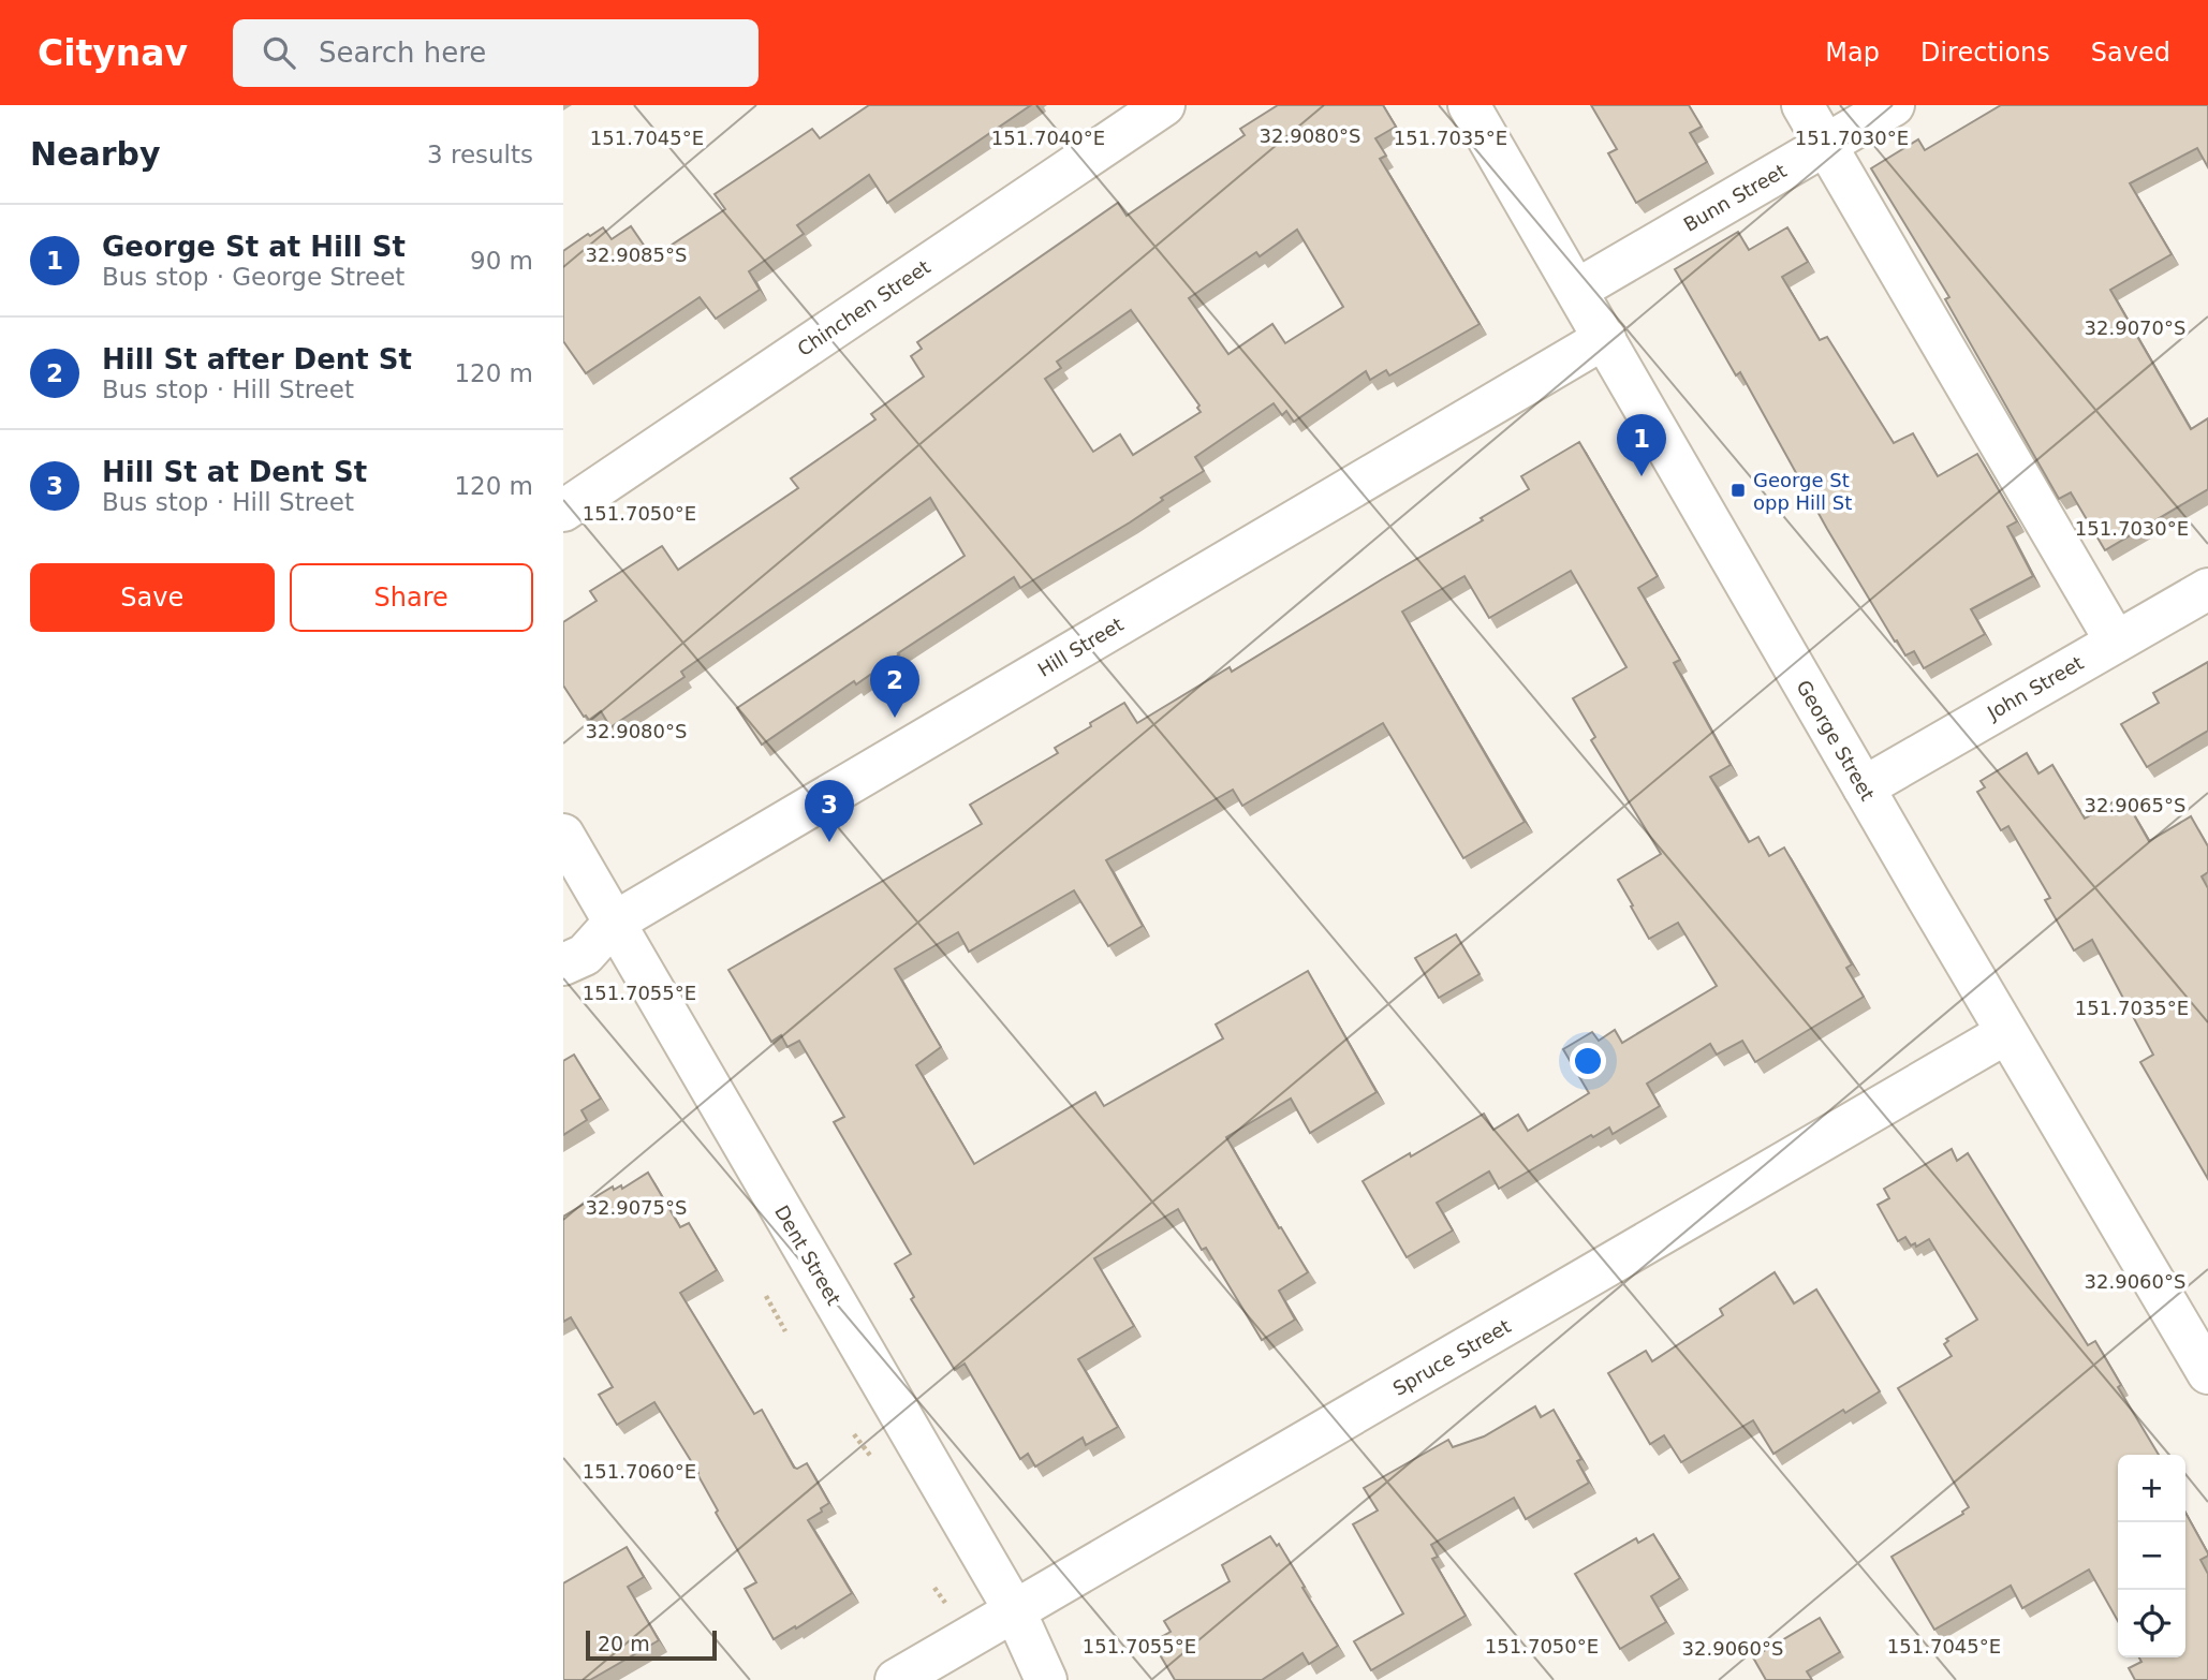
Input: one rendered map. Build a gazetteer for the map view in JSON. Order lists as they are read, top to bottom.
{
  "streets": {
    "street": [
      "Bunn Street",
      "Chinchen Street",
      "Hill Street",
      "John Street",
      "George Street",
      "Dent Street",
      "Spruce Street"
    ]
  },
  "crossings": [
    ["Bunn Street", "George Street"],
    ["Hill Street", "George Street"],
    ["Hill Street", "Dent Street"],
    ["John Street", "George Street"],
    ["George Street", "Spruce Street"],
    ["Dent Street", "Spruce Street"]
  ],
  "places": {
    "transit": ["George St opp Hill St"]
  },
  "scale_bar": "20 m",
  "page": {
    "header": "Citynav",
    "search": "Search here",
    "nav": ["Map", "Directions", "Saved"],
    "heading": ["Nearby", "3 results"],
    "list": [
      {
        "mark": "1",
        "name": "George St at Hill St",
        "note": "Bus stop · George Street",
        "value": "90 m"
      },
      {
        "mark": "2",
        "name": "Hill St after Dent St",
        "note": "Bus stop · Hill Street",
        "value": "120 m"
      },
      {
        "mark": "3",
        "name": "Hill St at Dent St",
        "note": "Bus stop · Hill Street",
        "value": "120 m"
      }
    ],
    "pins": ["1", "2", "3"],
    "buttons": ["Save", "Share"],
    "map_buttons": ["+", "−"],
    "scale": "20 m"
  },
  "coordinates": [
    "32.9080°S",
    "151.7045°E",
    "151.7040°E",
    "151.7035°E",
    "151.7030°E",
    "32.9085°S",
    "32.9070°S",
    "151.7050°E",
    "32.9065°S",
    "151.7055°E",
    "32.9075°S",
    "32.9060°S",
    "151.7060°E"
  ]
}
